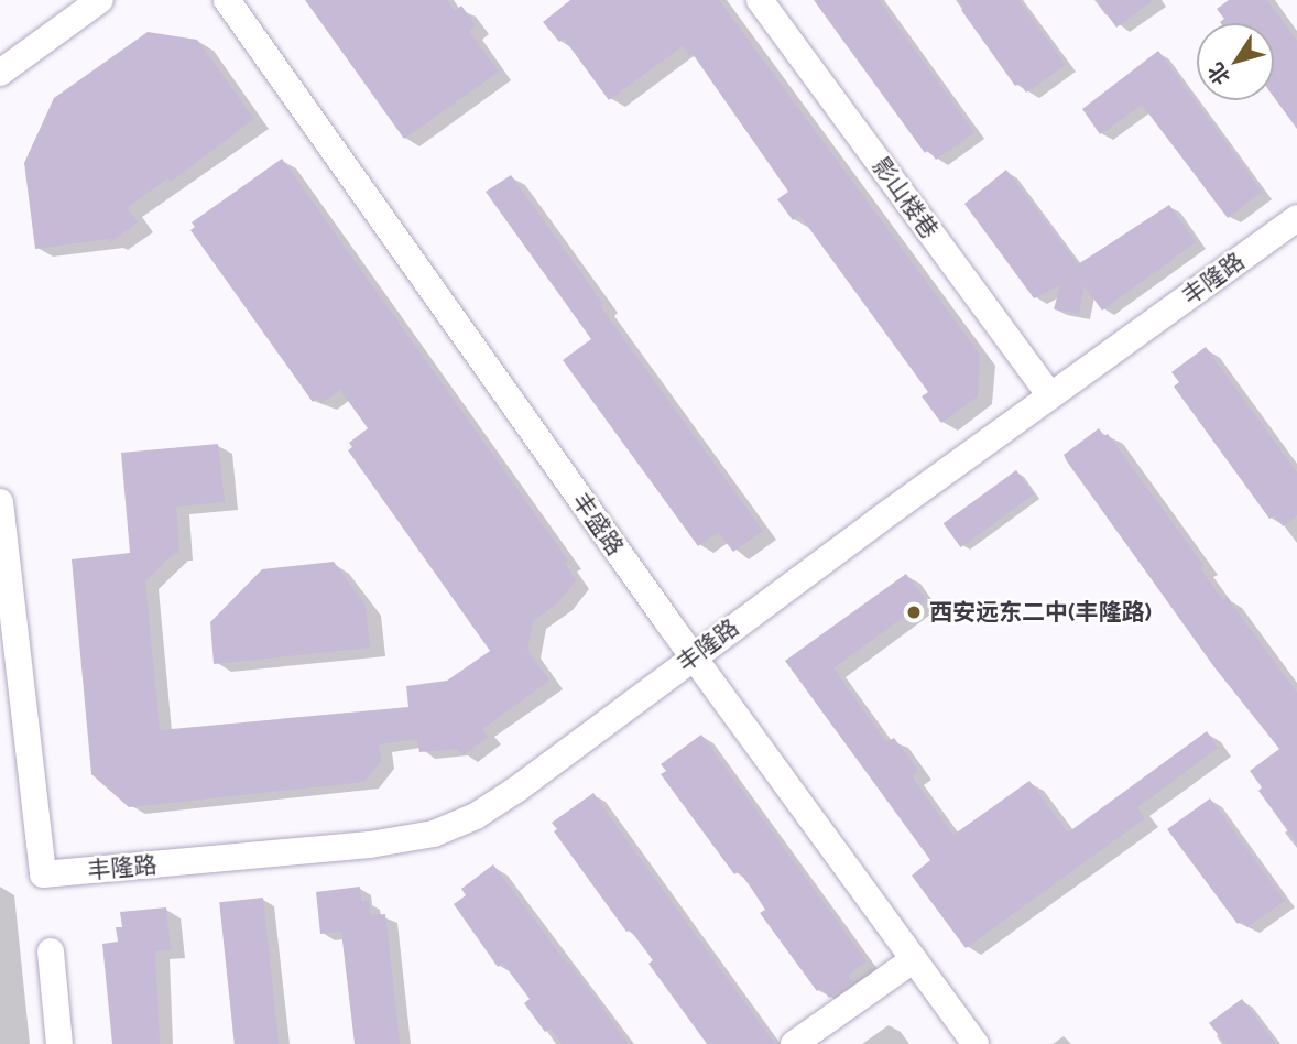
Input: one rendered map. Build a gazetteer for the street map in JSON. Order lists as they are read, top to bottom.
{
  "streets": {
    "street": ["影山楼巷", "丰隆路", "丰盛路"]
  },
  "crossings": [
    ["影山楼巷", "丰隆路"],
    ["丰隆路", "丰盛路"]
  ],
  "places": ["西安远东二中(丰隆路)"],
  "north": "bottom left"
}
